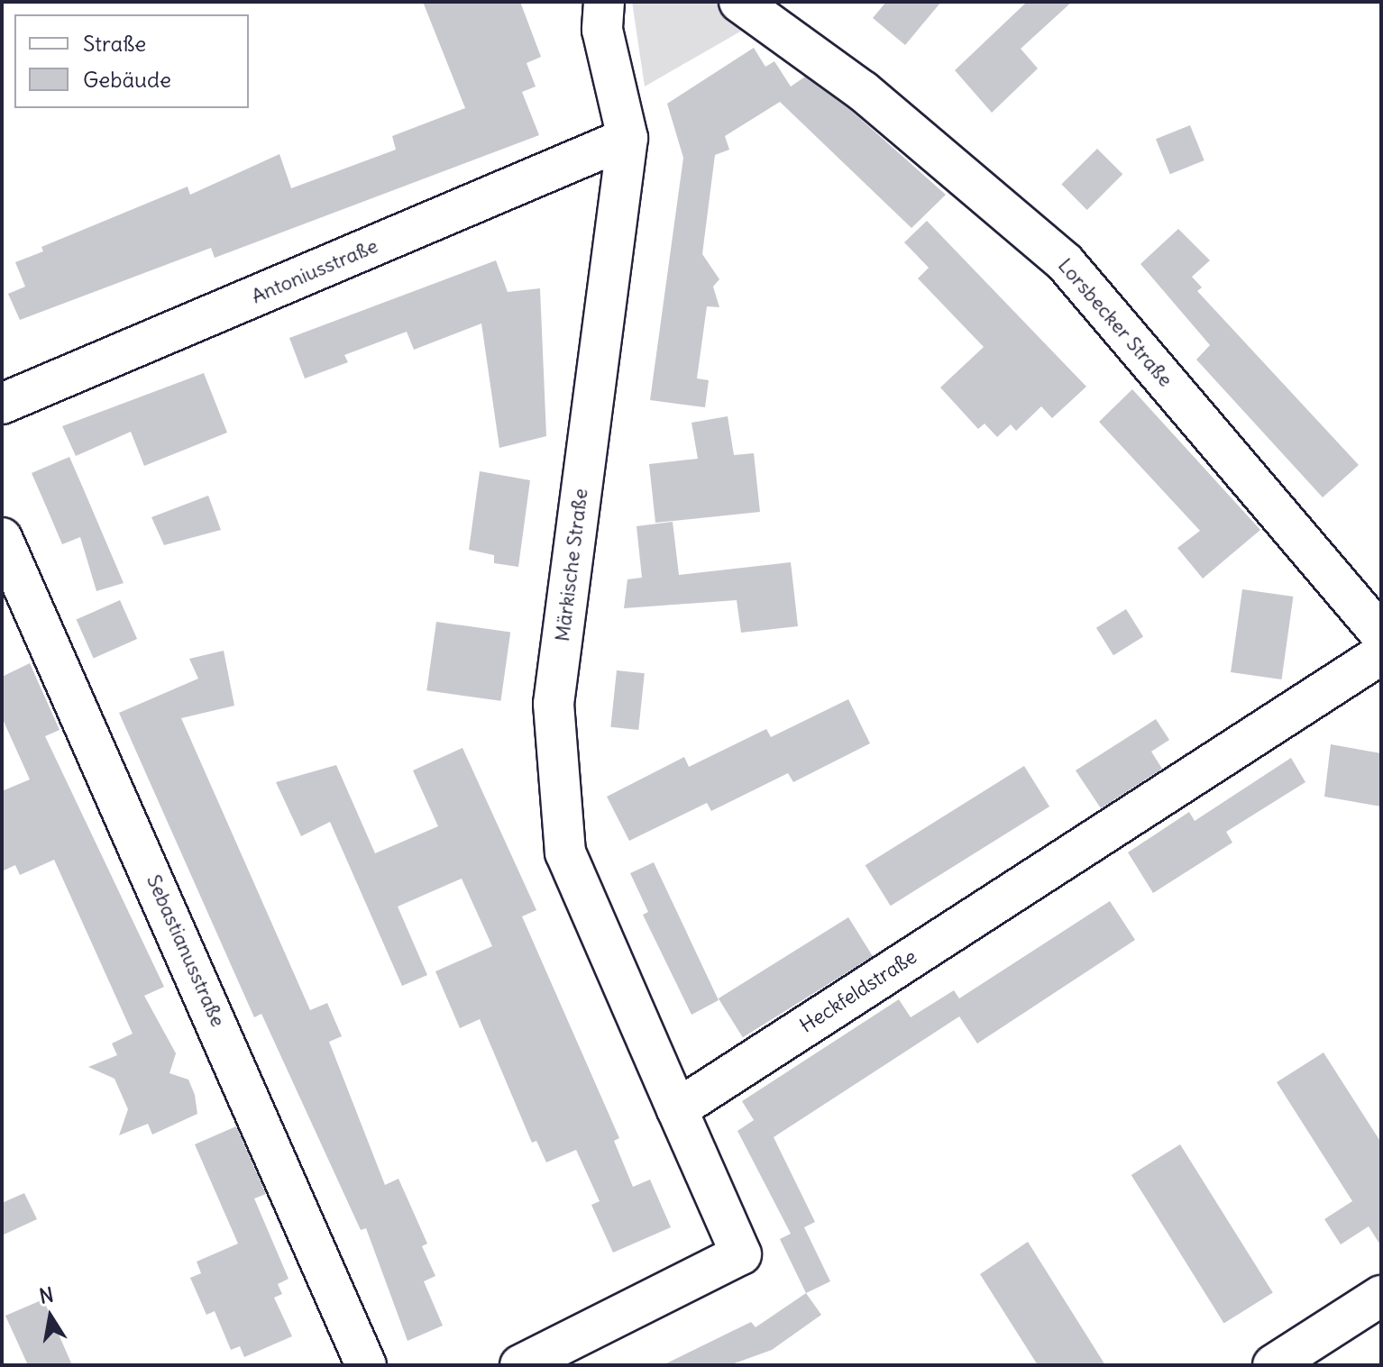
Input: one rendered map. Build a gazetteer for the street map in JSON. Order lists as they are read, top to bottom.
{
  "streets": {
    "street": [
      "Antoniusstraße",
      "Lorsbecker Straße",
      "Märkische Straße",
      "Sebastianusstraße",
      "Heckfeldstraße"
    ]
  },
  "crossings": [
    ["Antoniusstraße", "Märkische Straße"],
    ["Märkische Straße", "Heckfeldstraße"]
  ],
  "legend": ["Straße", "Gebäude"],
  "north": "top"
}
